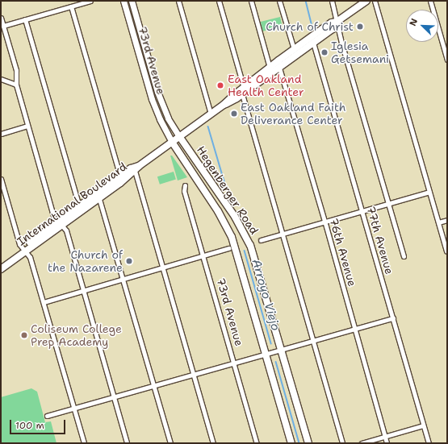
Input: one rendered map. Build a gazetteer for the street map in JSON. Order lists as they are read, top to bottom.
{
  "streets": {
    "main road": ["73rd Avenue", "Hegenberger Road", "International Boulevard"],
    "street": ["77th Avenue", "76th Avenue"]
  },
  "crossings": [
    ["73rd Avenue", "Hegenberger Road"],
    ["73rd Avenue", "International Boulevard"],
    ["Hegenberger Road", "International Boulevard"],
    ["International Boulevard", "77th Avenue"],
    ["International Boulevard", "76th Avenue"]
  ],
  "water": ["Arroyo Viejo"],
  "places": [
    "Church of Christ",
    "Iglesia Getsemani",
    "East Oakland Health Center",
    "East Oakland Faith Deliverance Center",
    "Church of the Nazarene",
    "Coliseum College Prep Academy"
  ],
  "scale_bar": "100 m",
  "north": "top left"
}
